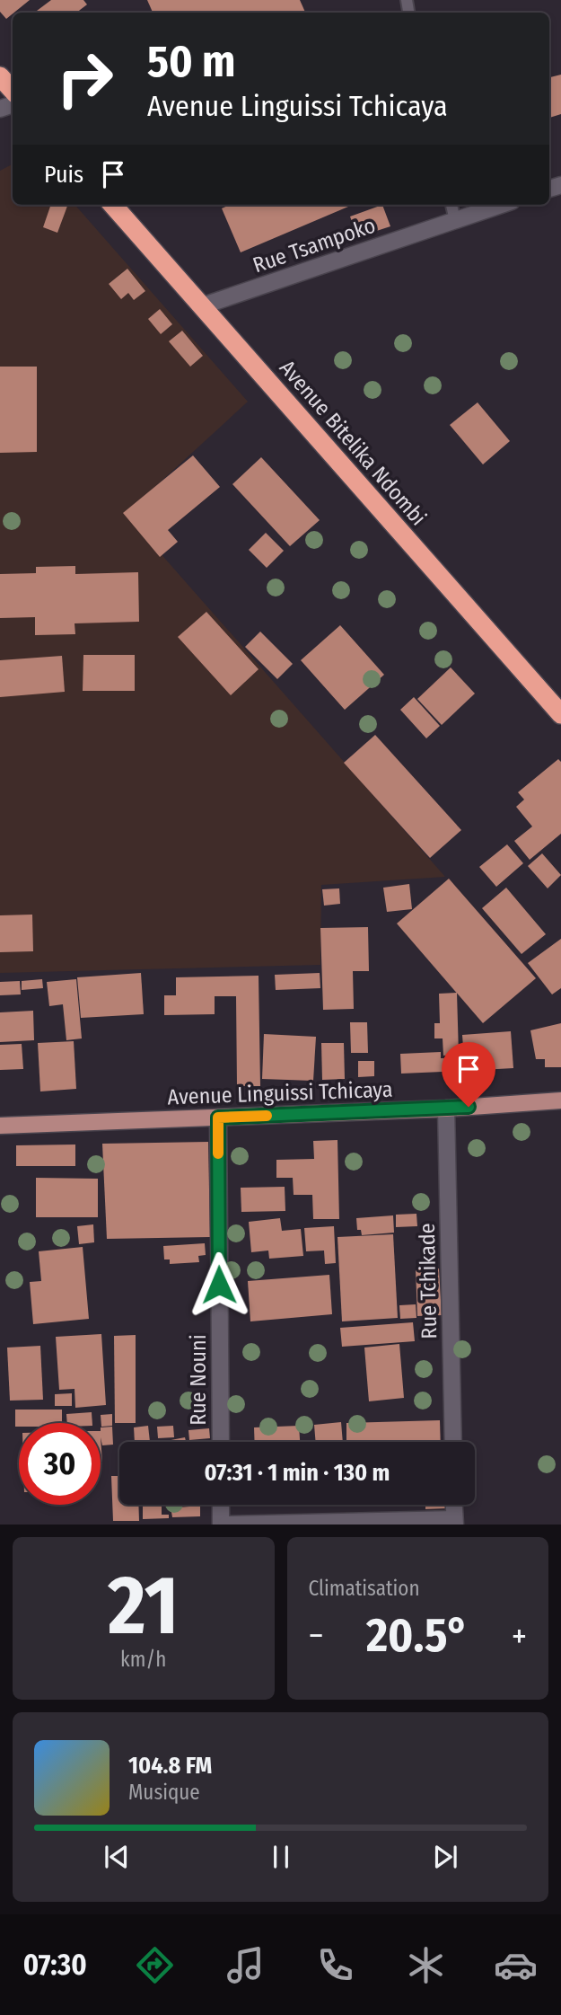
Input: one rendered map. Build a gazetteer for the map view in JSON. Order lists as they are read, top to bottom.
{
  "streets": {
    "highway": ["Avenue Bitelika Ndombi"],
    "main road": ["Avenue Linguissi Tchicaya"],
    "street": ["Rue Tsampoko", "Rue Tchikade", "Rue Nouni"]
  },
  "crossings": [
    ["Rue Tsampoko", "Avenue Bitelika Ndombi"],
    ["Avenue Linguissi Tchicaya", "Rue Tchikade"],
    ["Avenue Linguissi Tchicaya", "Rue Nouni"]
  ],
  "page": {
    "turn": ["50 m", "Avenue Linguissi Tchicaya"],
    "then": "Puis",
    "limit": "30",
    "trip": "07:31 · 1 min · 130 m",
    "tile": [
      ["21", "km/h"],
      "Climatisation"
    ],
    "heat": ["−", "20.5°", "+"],
    "song": ["104.8 FM", "Musique"],
    "tabs": "07:30"
  }
}
